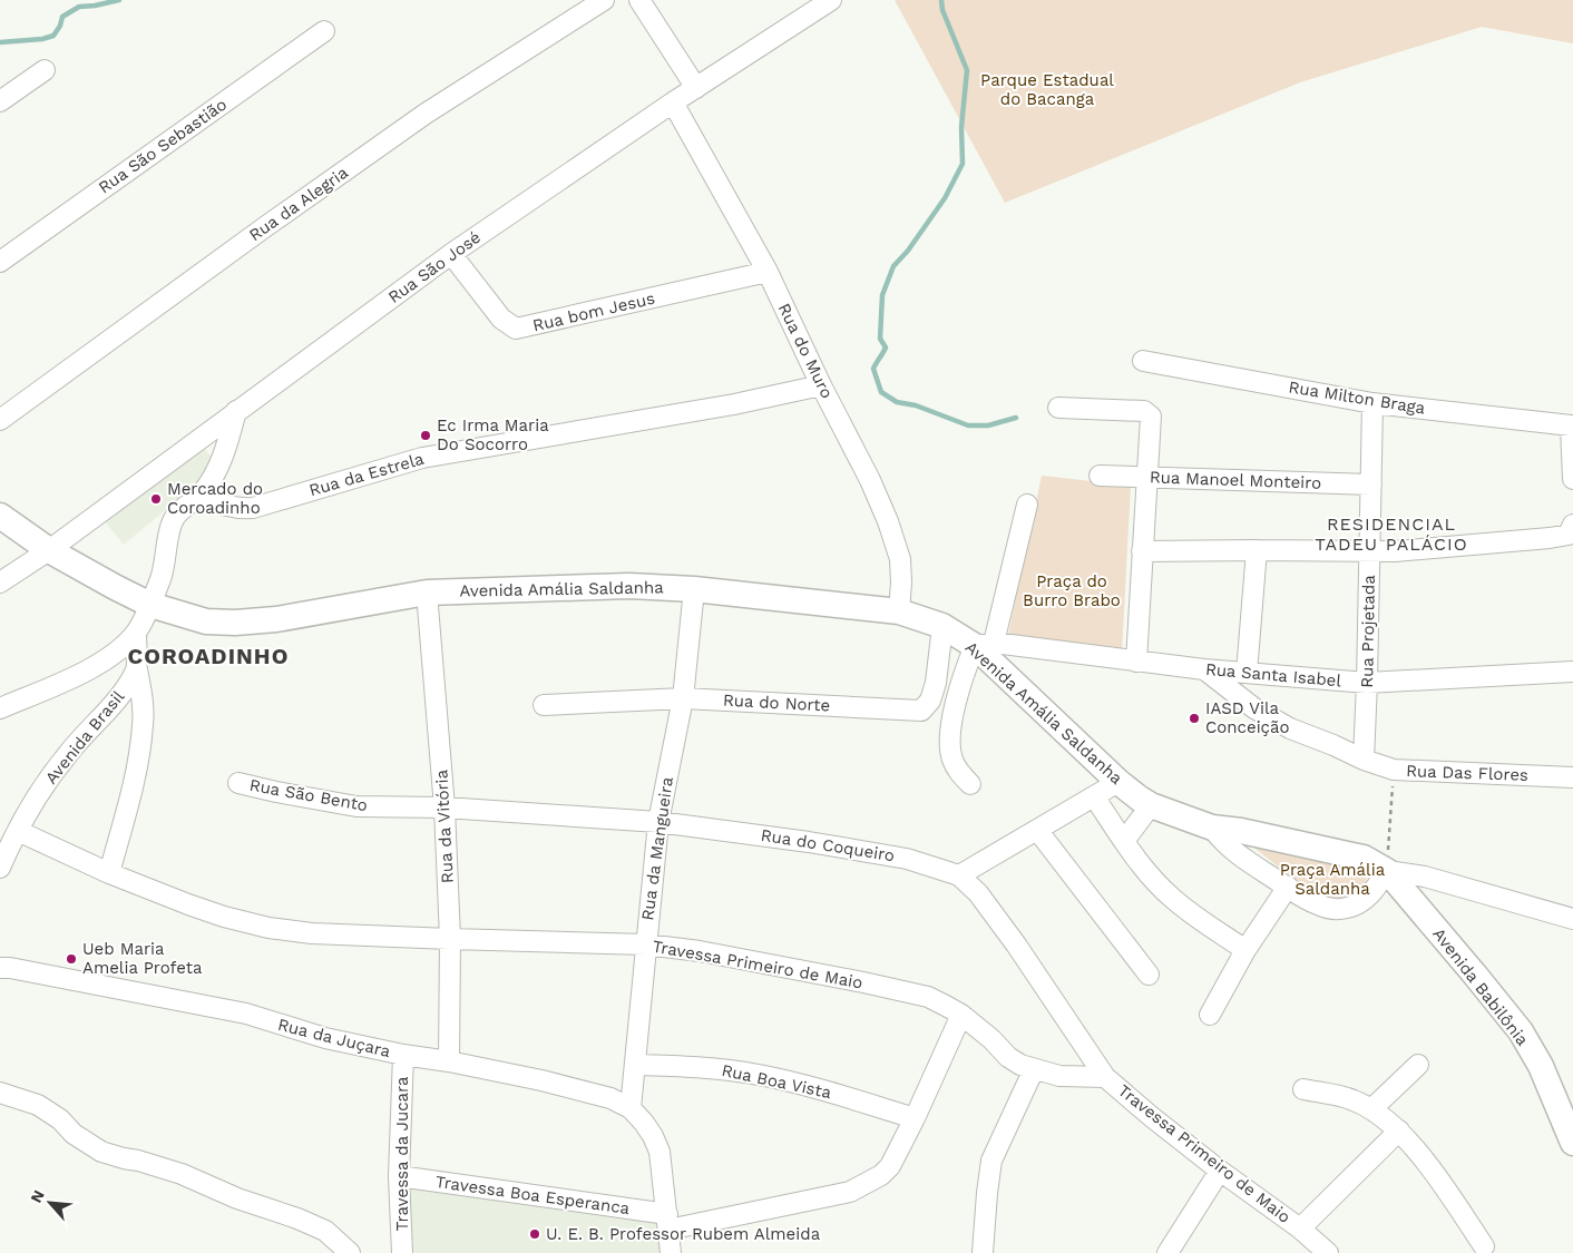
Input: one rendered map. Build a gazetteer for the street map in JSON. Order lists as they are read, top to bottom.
{
  "streets": {
    "main road": ["Avenida Amália Saldanha", "Avenida Babilônia"],
    "street": [
      "Rua São Sebastião",
      "Rua da Alegria",
      "Rua São José",
      "Rua bom Jesus",
      "Rua do Muro",
      "Rua Milton Braga",
      "Rua da Estrela",
      "Rua Manoel Monteiro",
      "Rua Projetada",
      "Rua Santa Isabel",
      "Rua do Norte",
      "Avenida Brasil",
      "Rua Das Flores",
      "Rua São Bento",
      "Rua da Vitória",
      "Rua do Coqueiro",
      "Rua da Mangueira",
      "Travessa Primeiro de Maio",
      "Rua da Juçara",
      "Rua Boa Vista",
      "Travessa da Jucara",
      "Travessa Boa Esperanca"
    ]
  },
  "crossings": [
    ["Rua São José", "Rua bom Jesus"],
    ["Rua São José", "Rua do Muro"],
    ["Rua São José", "Avenida Amália Saldanha"],
    ["Rua bom Jesus", "Rua do Muro"],
    ["Rua do Muro", "Rua da Estrela"],
    ["Rua do Muro", "Avenida Amália Saldanha"],
    ["Rua Milton Braga", "Rua Projetada"],
    ["Rua Manoel Monteiro", "Rua Projetada"],
    ["Avenida Amália Saldanha", "Rua Santa Isabel"],
    ["Avenida Amália Saldanha", "Rua do Norte"],
    ["Avenida Amália Saldanha", "Rua da Vitória"],
    ["Avenida Amália Saldanha", "Rua da Mangueira"],
    ["Avenida Amália Saldanha", "Avenida Babilônia"],
    ["Rua Projetada", "Rua Santa Isabel"],
    ["Rua Projetada", "Rua Das Flores"],
    ["Rua Santa Isabel", "Rua Das Flores"],
    ["Rua do Norte", "Rua da Mangueira"],
    ["Avenida Brasil", "Travessa Primeiro de Maio"],
    ["Rua São Bento", "Rua da Vitória"],
    ["Rua São Bento", "Rua do Coqueiro"],
    ["Rua da Vitória", "Rua do Coqueiro"],
    ["Rua da Vitória", "Travessa Primeiro de Maio"],
    ["Rua da Vitória", "Rua da Juçara"],
    ["Rua do Coqueiro", "Rua da Mangueira"],
    ["Rua do Coqueiro", "Travessa Primeiro de Maio"],
    ["Rua da Mangueira", "Travessa Primeiro de Maio"],
    ["Rua da Mangueira", "Rua da Juçara"],
    ["Rua da Mangueira", "Rua Boa Vista"],
    ["Travessa Primeiro de Maio", "Travessa Boa Esperanca"],
    ["Rua da Juçara", "Travessa da Jucara"],
    ["Rua da Juçara", "Travessa Boa Esperanca"],
    ["Rua Boa Vista", "Travessa Boa Esperanca"],
    ["Travessa da Jucara", "Travessa Boa Esperanca"]
  ],
  "districts": ["RESIDENCIAL TADEU PALÁCIO", "COROADINHO"],
  "parks": ["Parque Estadual do Bacanga", "Praça do Burro Brabo", "Praça Amália Saldanha"],
  "places": [
    "Ec Irma Maria Do Socorro",
    "Mercado do Coroadinho",
    "IASD Vila Conceição",
    "Ueb Maria Amelia Profeta",
    "U. E. B. Professor Rubem Almeida"
  ],
  "north": "top left"
}
